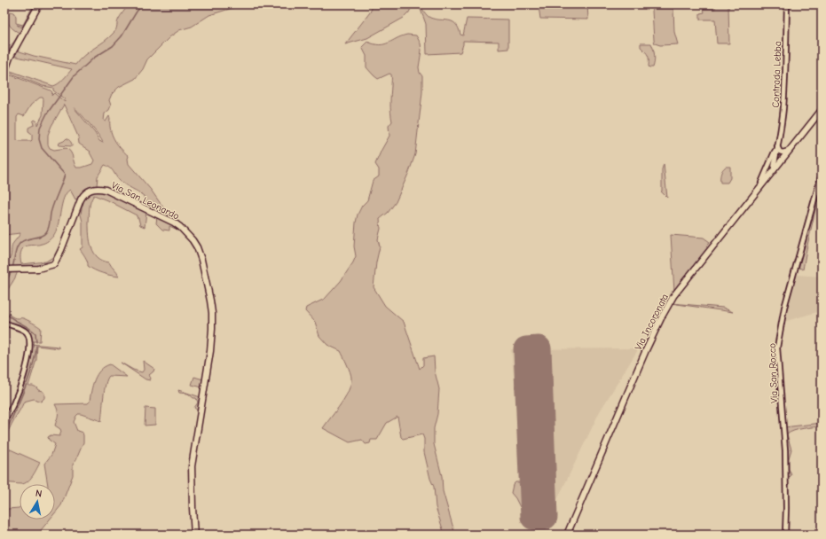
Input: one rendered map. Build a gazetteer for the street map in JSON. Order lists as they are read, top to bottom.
{
  "streets": {
    "street": [
      "Contrada Lebba",
      "Via San Leonardo",
      "Via Incoronata",
      "Via San Rocco"
    ]
  },
  "north": "top"
}
